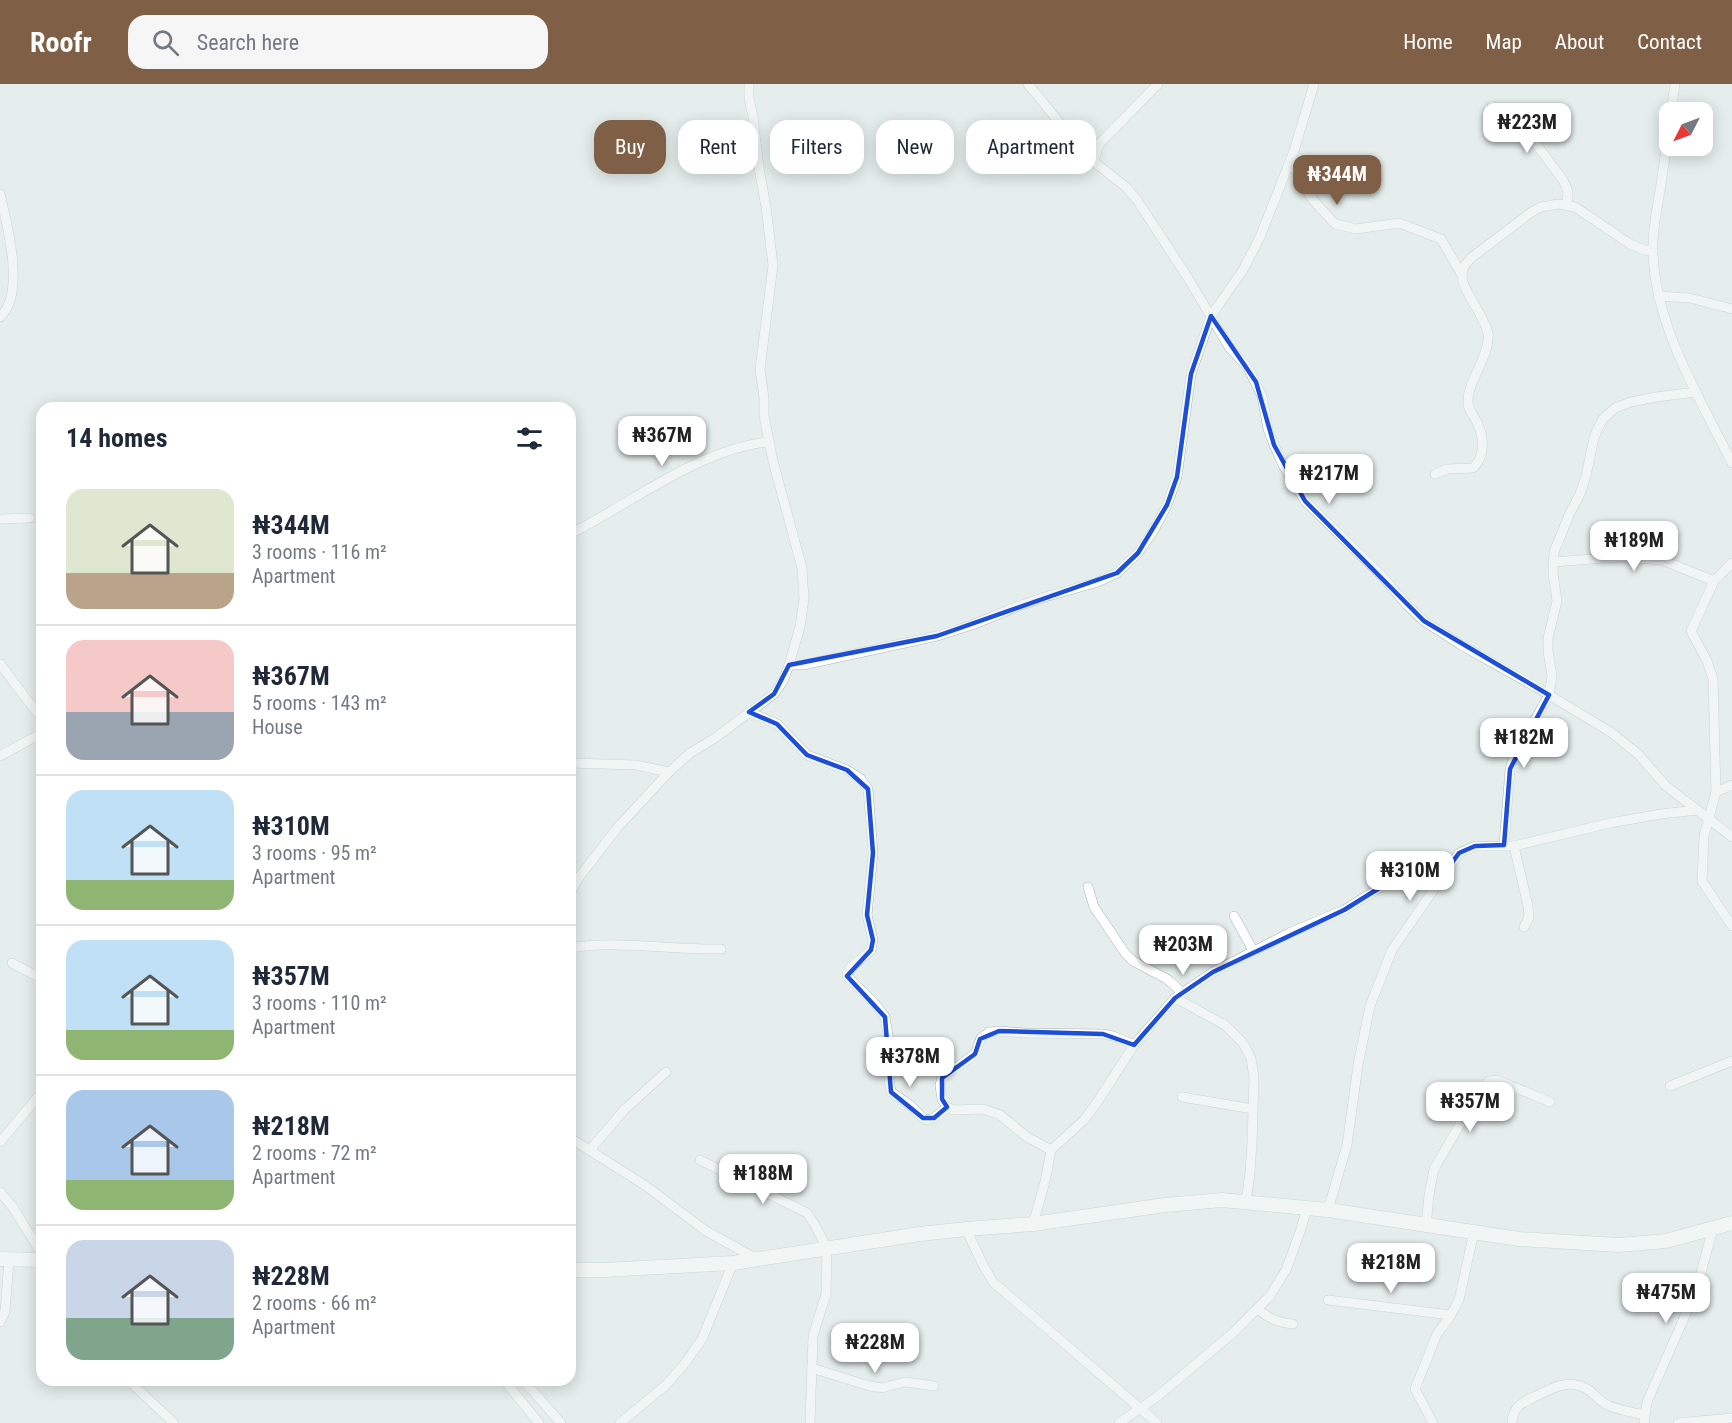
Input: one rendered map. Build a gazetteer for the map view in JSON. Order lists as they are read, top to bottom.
{
  "north": "bottom left",
  "page": {
    "header": "Roofr",
    "search": "Search here",
    "nav": [
      "Home",
      "Map",
      "About",
      "Contact"
    ],
    "price": [
      "₦223M",
      "₦344M",
      "₦367M",
      "₦217M",
      "₦189M",
      "₦182M",
      "₦310M",
      "₦203M",
      "₦378M",
      "₦357M",
      "₦188M",
      "₦218M",
      "₦475M",
      "₦228M"
    ],
    "chip": [
      "Buy",
      "Rent",
      "Filters",
      "New",
      "Apartment"
    ],
    "heading": "14 homes",
    "list": [
      {
        "name": "₦344M",
        "note": "3 rooms · 116 m² · Apartment"
      },
      {
        "name": "₦367M",
        "note": "5 rooms · 143 m² · House"
      },
      {
        "name": "₦310M",
        "note": "3 rooms · 95 m² · Apartment"
      },
      {
        "name": "₦357M",
        "note": "3 rooms · 110 m² · Apartment"
      },
      {
        "name": "₦218M",
        "note": "2 rooms · 72 m² · Apartment"
      },
      {
        "name": "₦228M",
        "note": "2 rooms · 66 m² · Apartment"
      }
    ]
  }
}
